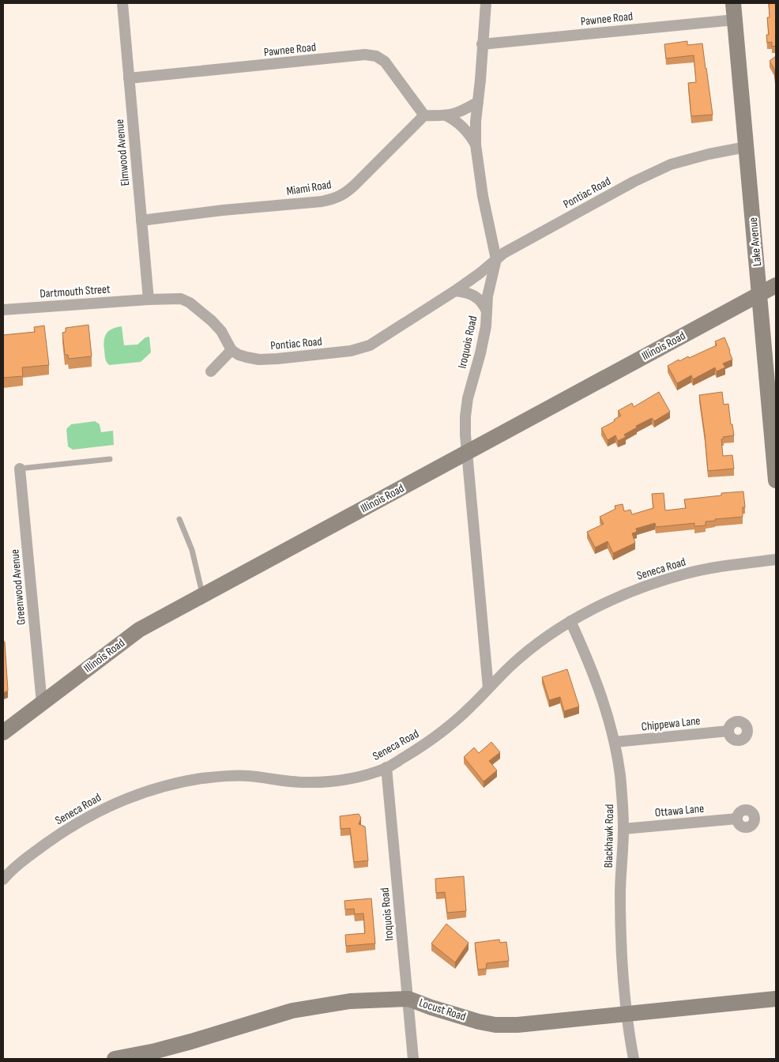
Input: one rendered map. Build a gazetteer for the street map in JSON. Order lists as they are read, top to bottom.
{
  "streets": {
    "street": [
      "Pawnee Road",
      "Elmwood Avenue",
      "Miami Road",
      "Pontiac Road",
      "Lake Avenue",
      "Dartmouth Street",
      "Iroquois Road",
      "Illinois Road",
      "Seneca Road",
      "Greenwood Avenue",
      "Chippewa Lane",
      "Ottawa Lane",
      "Blackhawk Road",
      "Locust Road"
    ]
  },
  "crossings": [
    ["Pawnee Road", "Elmwood Avenue"],
    ["Pawnee Road", "Miami Road"],
    ["Pawnee Road", "Lake Avenue"],
    ["Pawnee Road", "Iroquois Road"],
    ["Elmwood Avenue", "Miami Road"],
    ["Elmwood Avenue", "Dartmouth Street"],
    ["Pontiac Road", "Lake Avenue"],
    ["Pontiac Road", "Iroquois Road"],
    ["Lake Avenue", "Illinois Road"],
    ["Iroquois Road", "Illinois Road"],
    ["Iroquois Road", "Seneca Road"],
    ["Iroquois Road", "Locust Road"],
    ["Illinois Road", "Greenwood Avenue"],
    ["Seneca Road", "Blackhawk Road"],
    ["Chippewa Lane", "Blackhawk Road"],
    ["Ottawa Lane", "Blackhawk Road"],
    ["Blackhawk Road", "Locust Road"]
  ]
}
